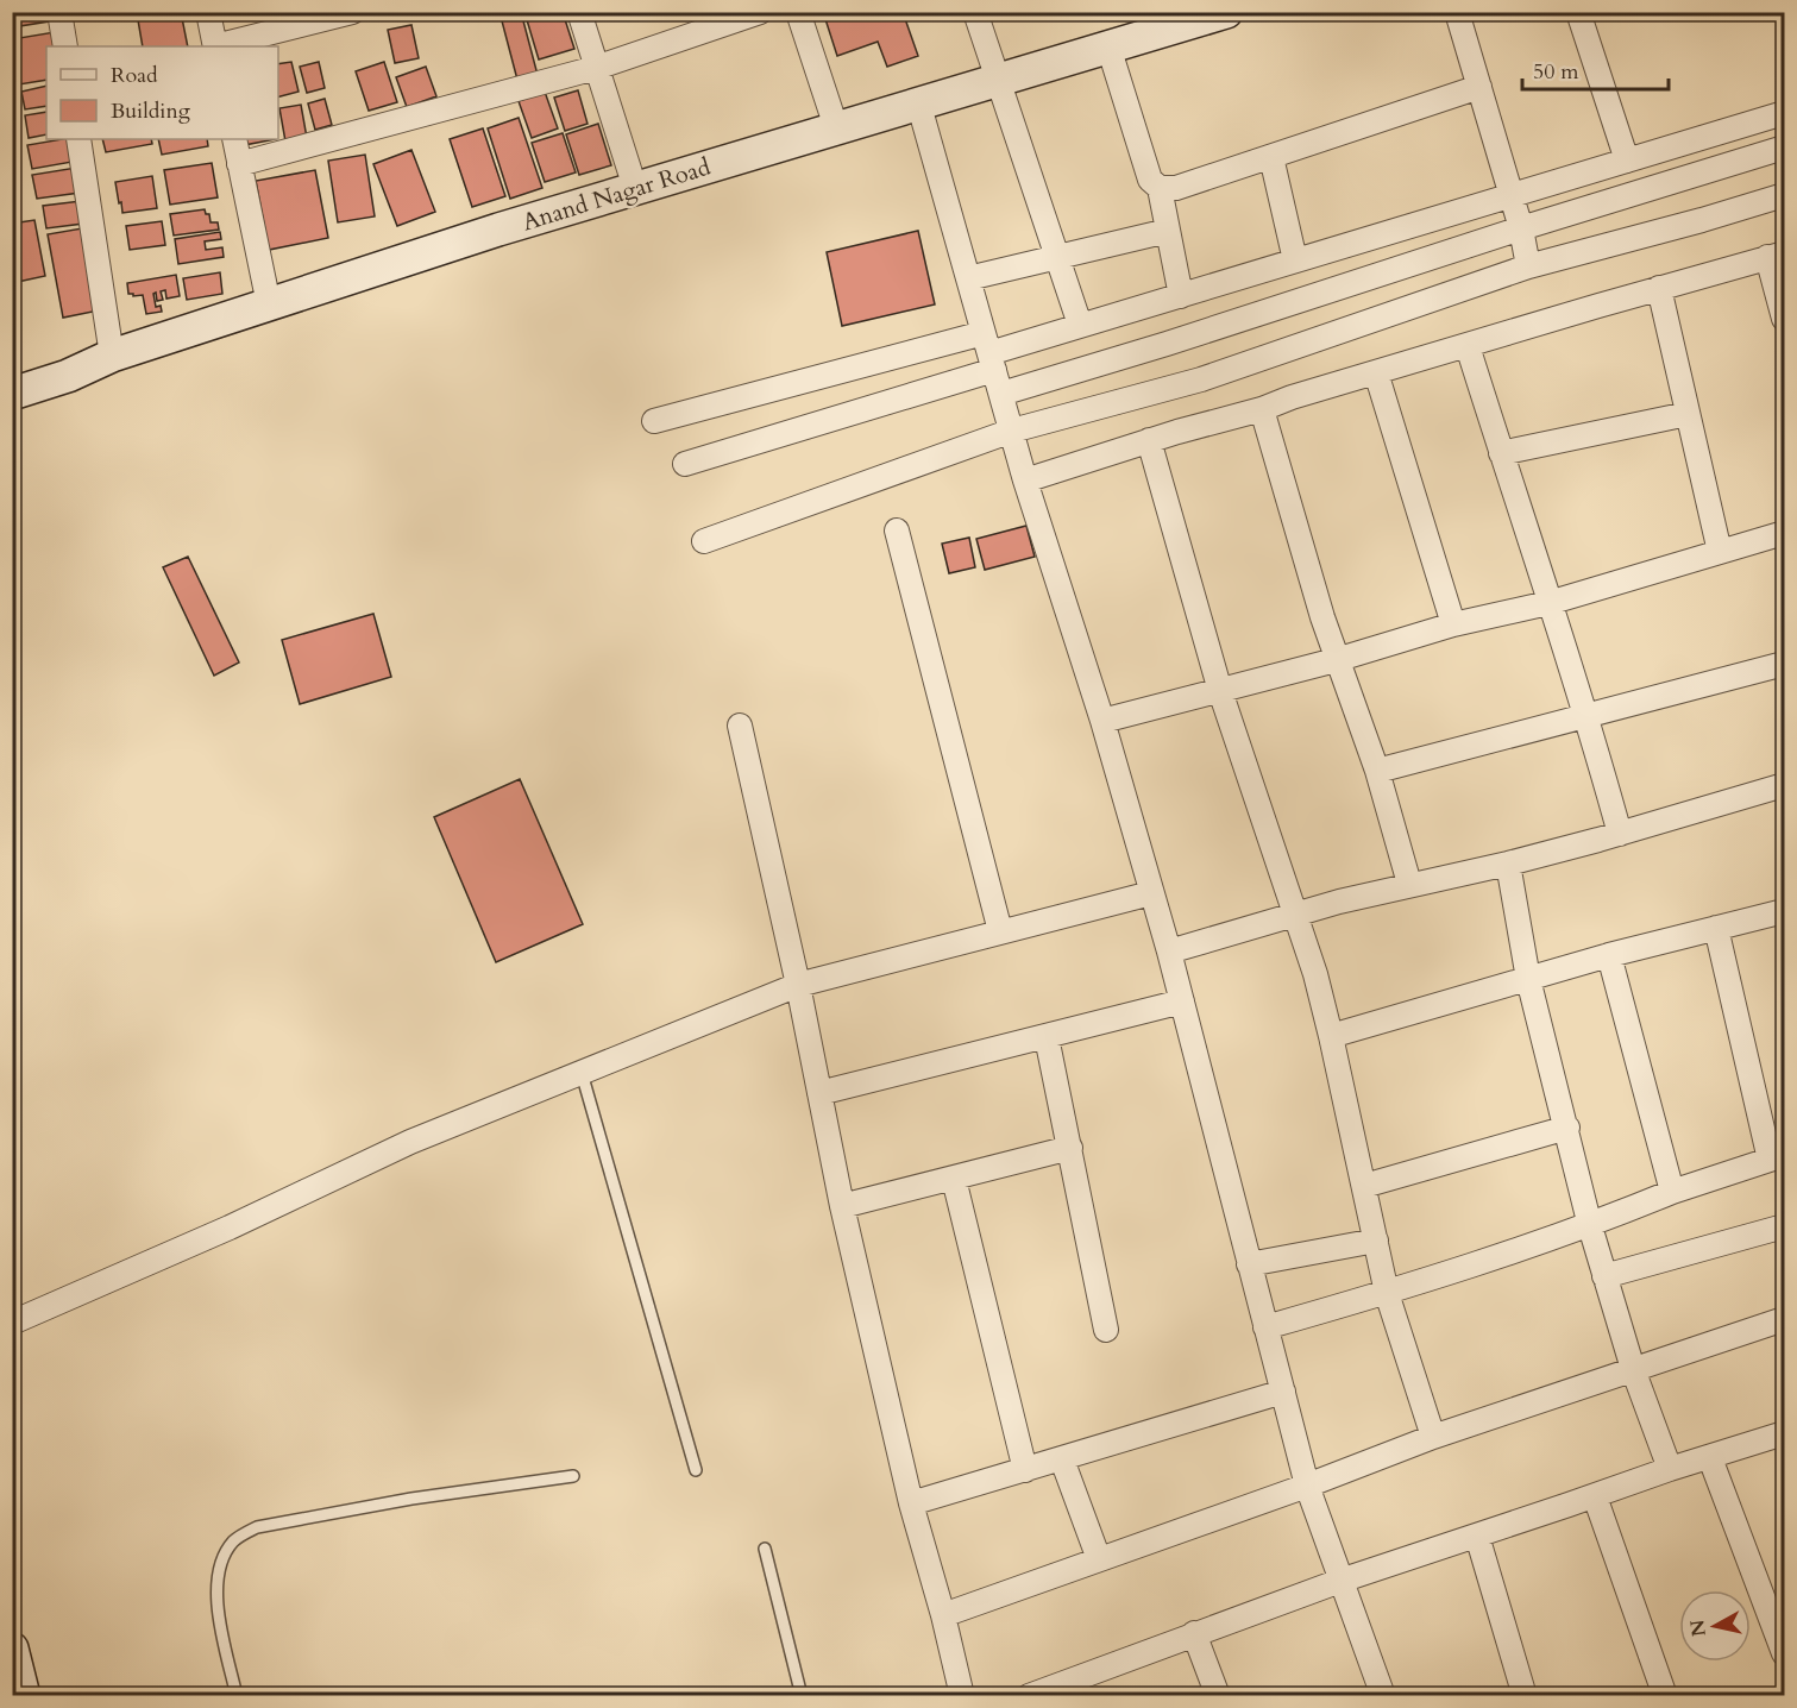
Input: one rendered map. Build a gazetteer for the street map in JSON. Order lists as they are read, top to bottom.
{
  "streets": {
    "street": ["Anand Nagar Road"]
  },
  "legend": ["Road", "Building"],
  "scale_bar": "50 m",
  "north": "left"
}
